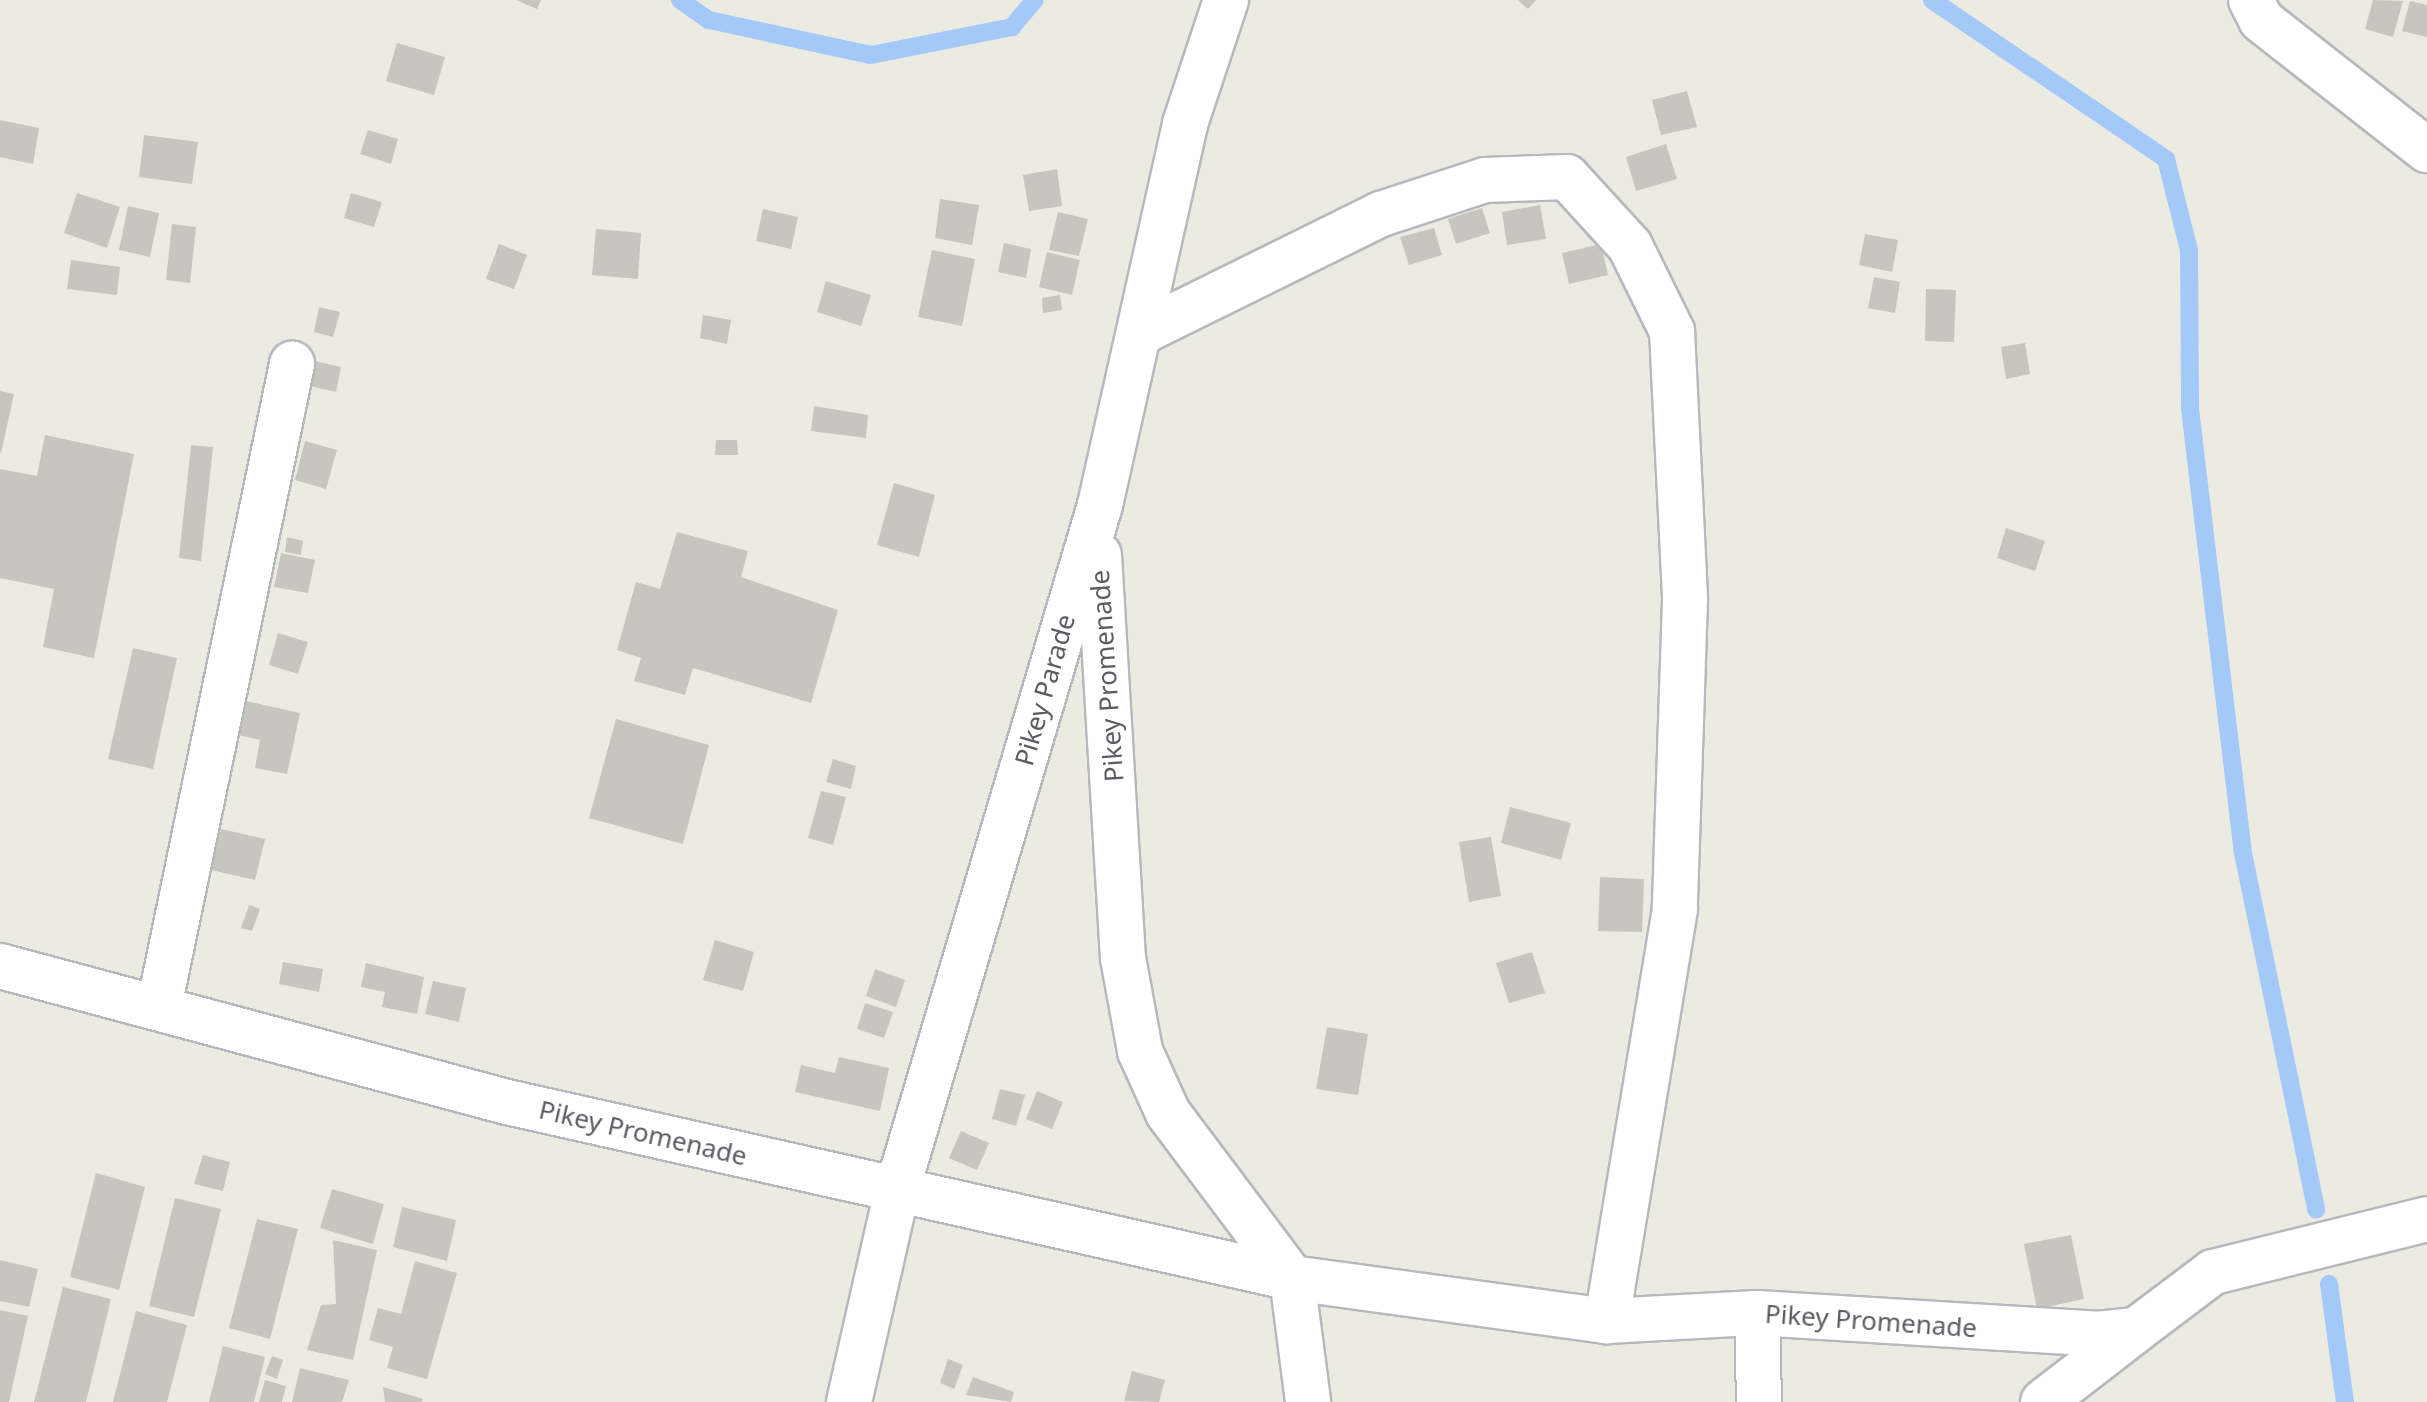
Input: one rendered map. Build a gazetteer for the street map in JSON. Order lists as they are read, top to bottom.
{
  "streets": {
    "street": ["Pikey Promenade", "Pikey Parade"]
  },
  "crossings": [
    ["Pikey Promenade", "Pikey Parade"]
  ]
}
